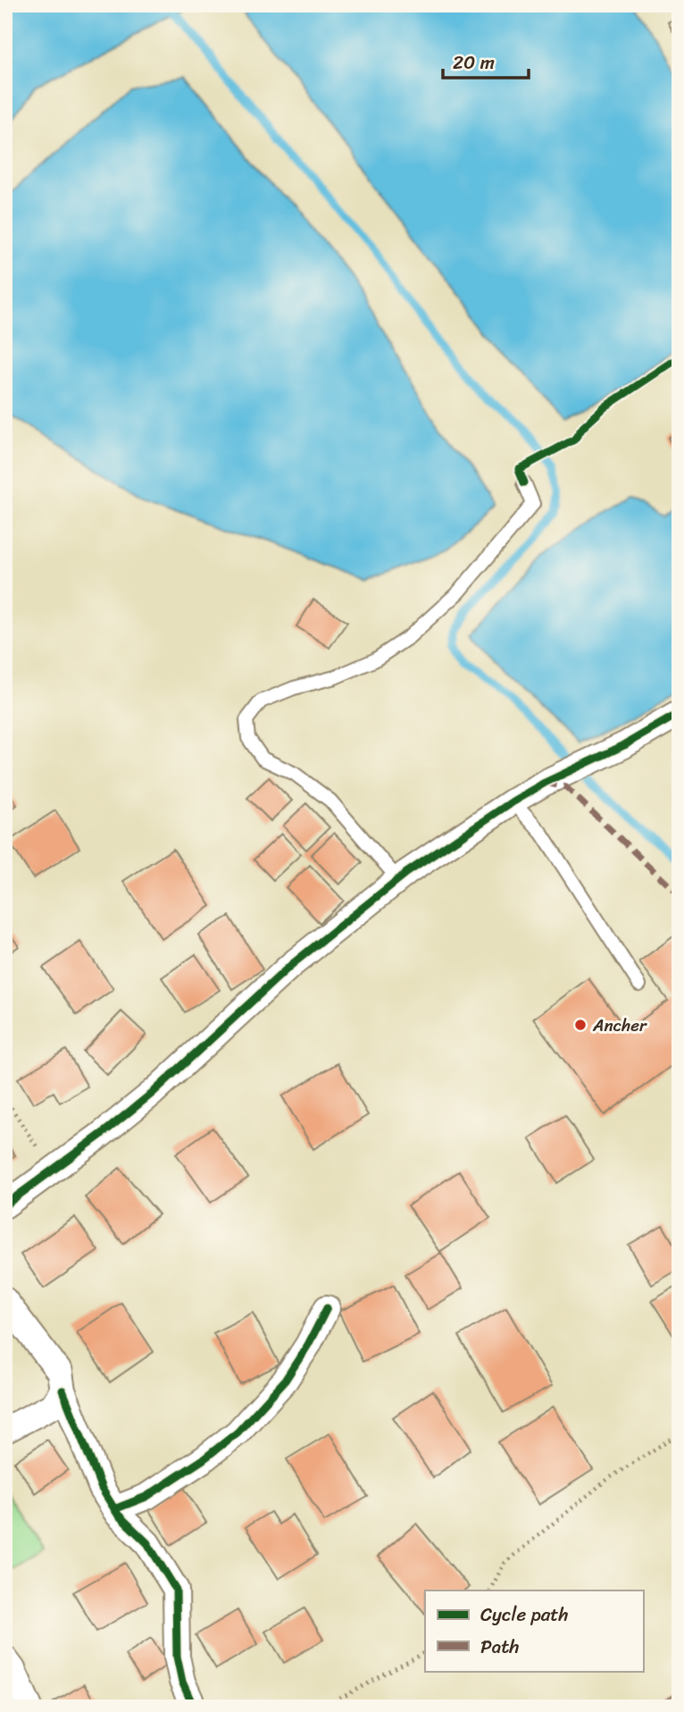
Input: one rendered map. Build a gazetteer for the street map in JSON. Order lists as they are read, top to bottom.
{
  "places": ["Ancher"],
  "legend": ["Cycle path", "Path"],
  "scale_bar": "20 m"
}
